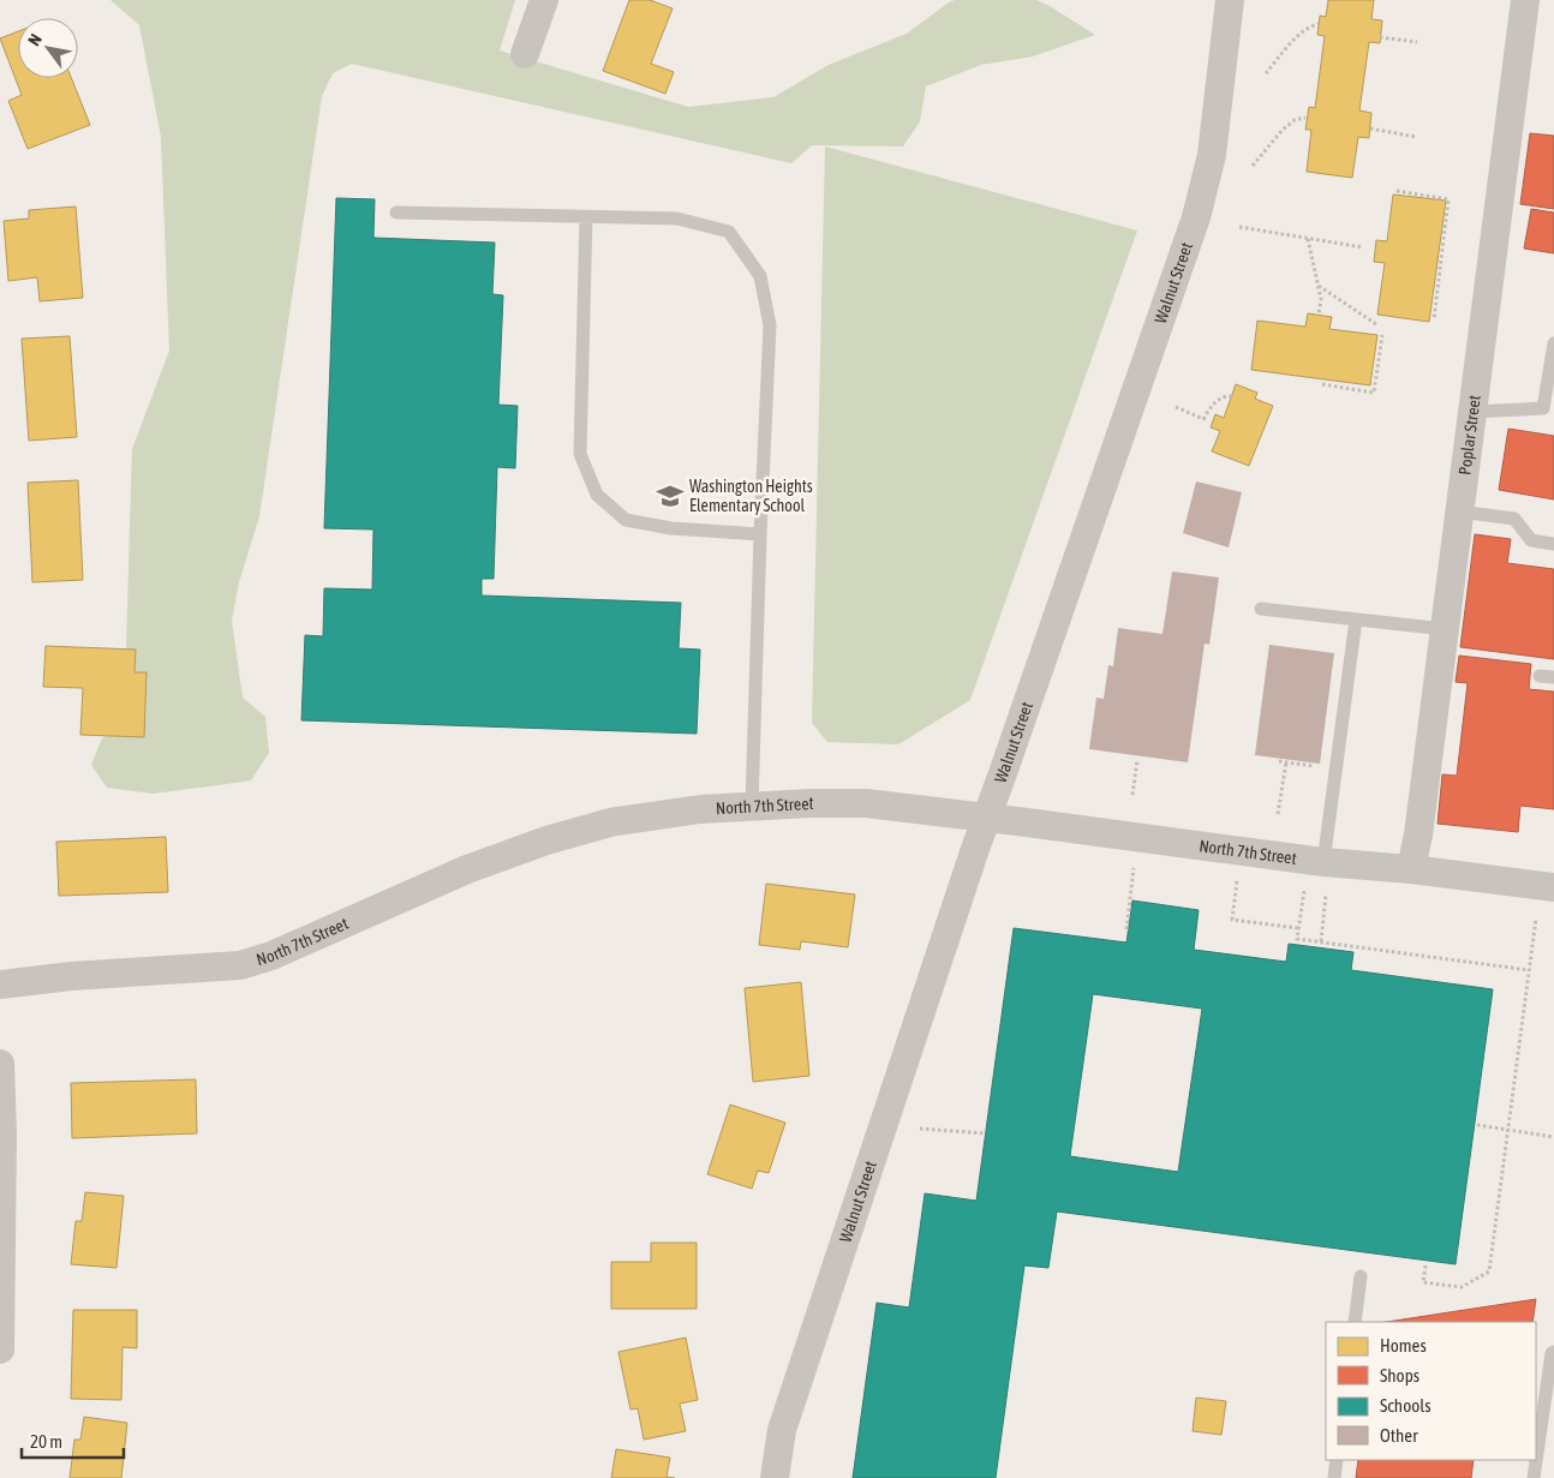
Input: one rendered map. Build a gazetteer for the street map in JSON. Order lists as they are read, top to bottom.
{
  "streets": {
    "street": ["Walnut Street", "Poplar Street", "North 7th Street"]
  },
  "crossings": [
    ["Walnut Street", "North 7th Street"],
    ["Poplar Street", "North 7th Street"]
  ],
  "places": {
    "school or university": ["Washington Heights Elementary School"]
  },
  "legend": [
    "Homes",
    "Shops",
    "Schools",
    "Other"
  ],
  "scale_bar": "20 m",
  "north": "top left"
}
